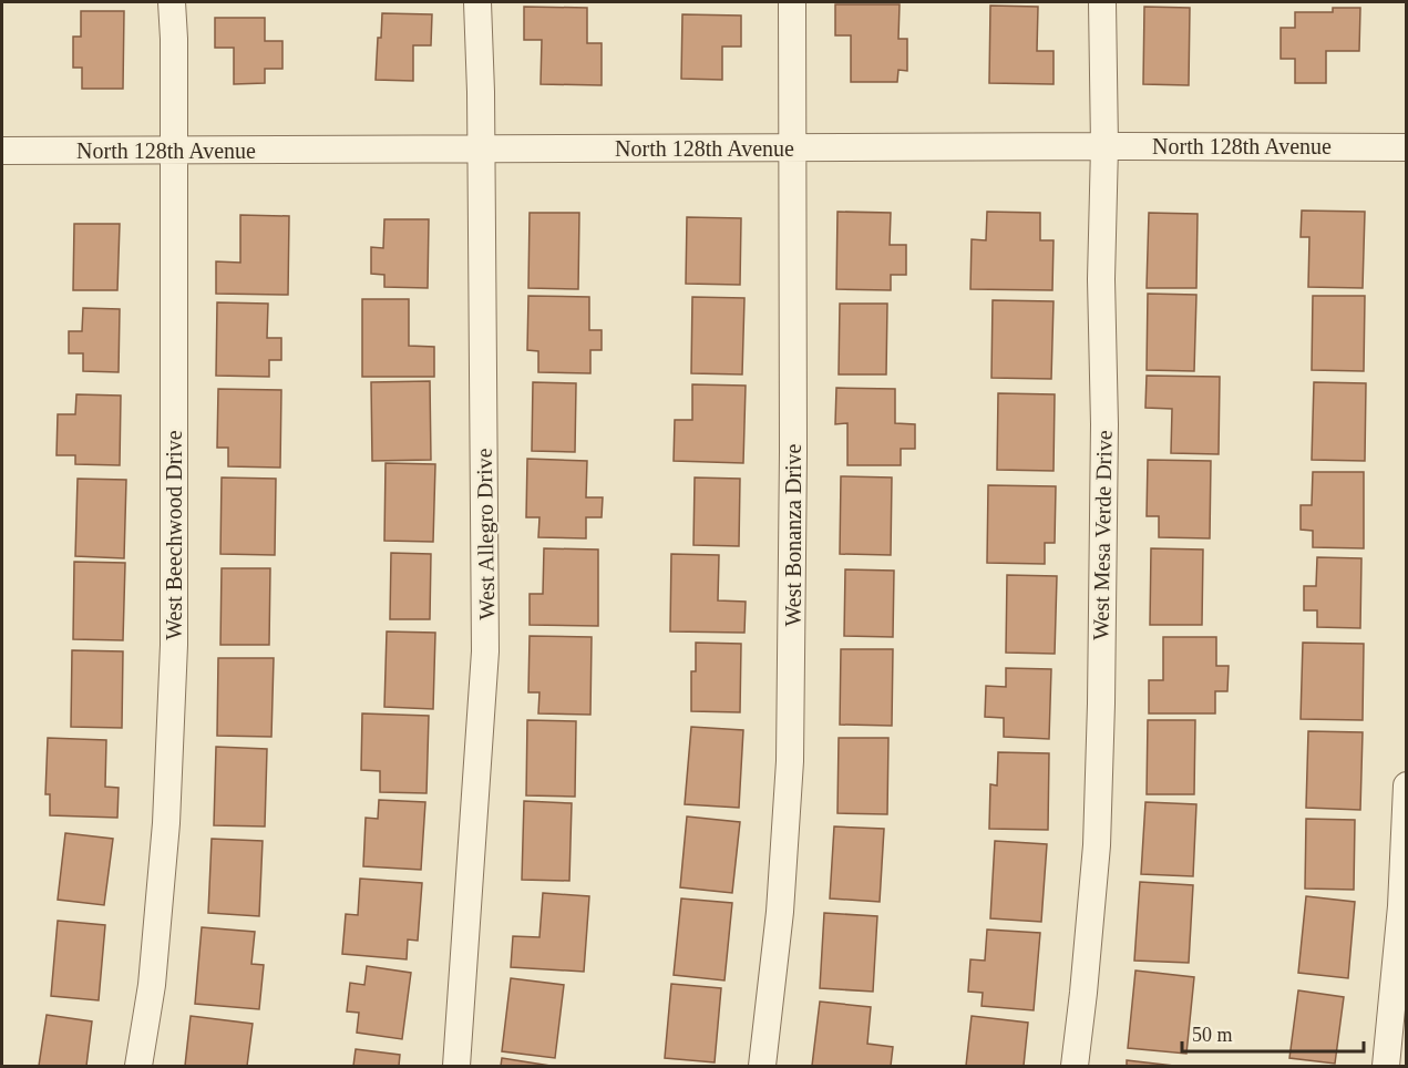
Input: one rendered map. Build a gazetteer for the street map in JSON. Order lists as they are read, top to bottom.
{
  "streets": {
    "street": [
      "North 128th Avenue",
      "West Allegro Drive",
      "West Beechwood Drive",
      "West Bonanza Drive",
      "West Mesa Verde Drive"
    ]
  },
  "crossings": [
    ["North 128th Avenue", "West Allegro Drive"],
    ["North 128th Avenue", "West Beechwood Drive"],
    ["North 128th Avenue", "West Bonanza Drive"],
    ["North 128th Avenue", "West Mesa Verde Drive"]
  ],
  "scale_bar": "50 m"
}
